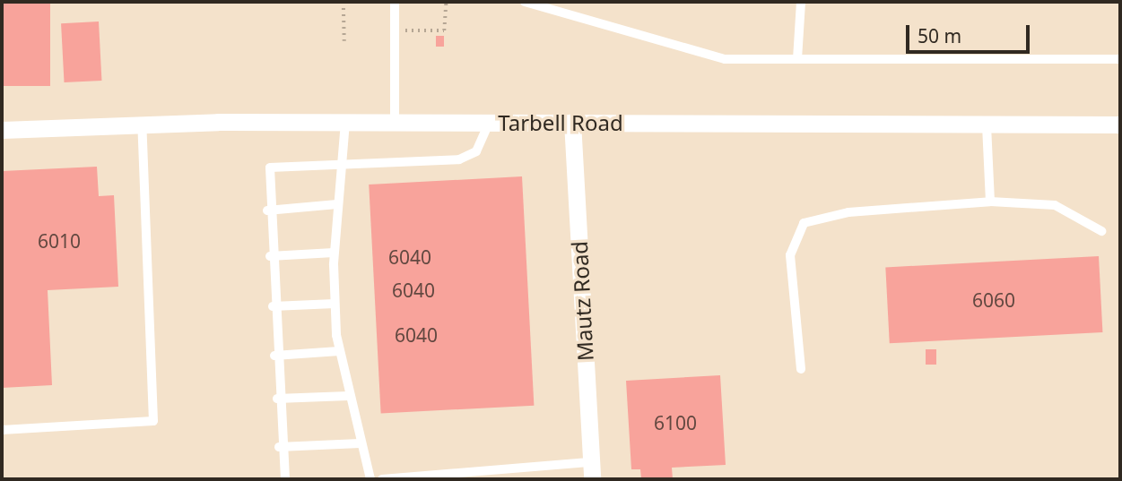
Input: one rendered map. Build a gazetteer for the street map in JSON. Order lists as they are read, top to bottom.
{
  "streets": {
    "street": ["Tarbell Road", "Mautz Road"]
  },
  "crossings": [
    ["Tarbell Road", "Mautz Road"]
  ],
  "house_numbers": [
    "6010",
    "6040",
    "6040",
    "6060",
    "6040",
    "6100"
  ],
  "scale_bar": "50 m"
}
